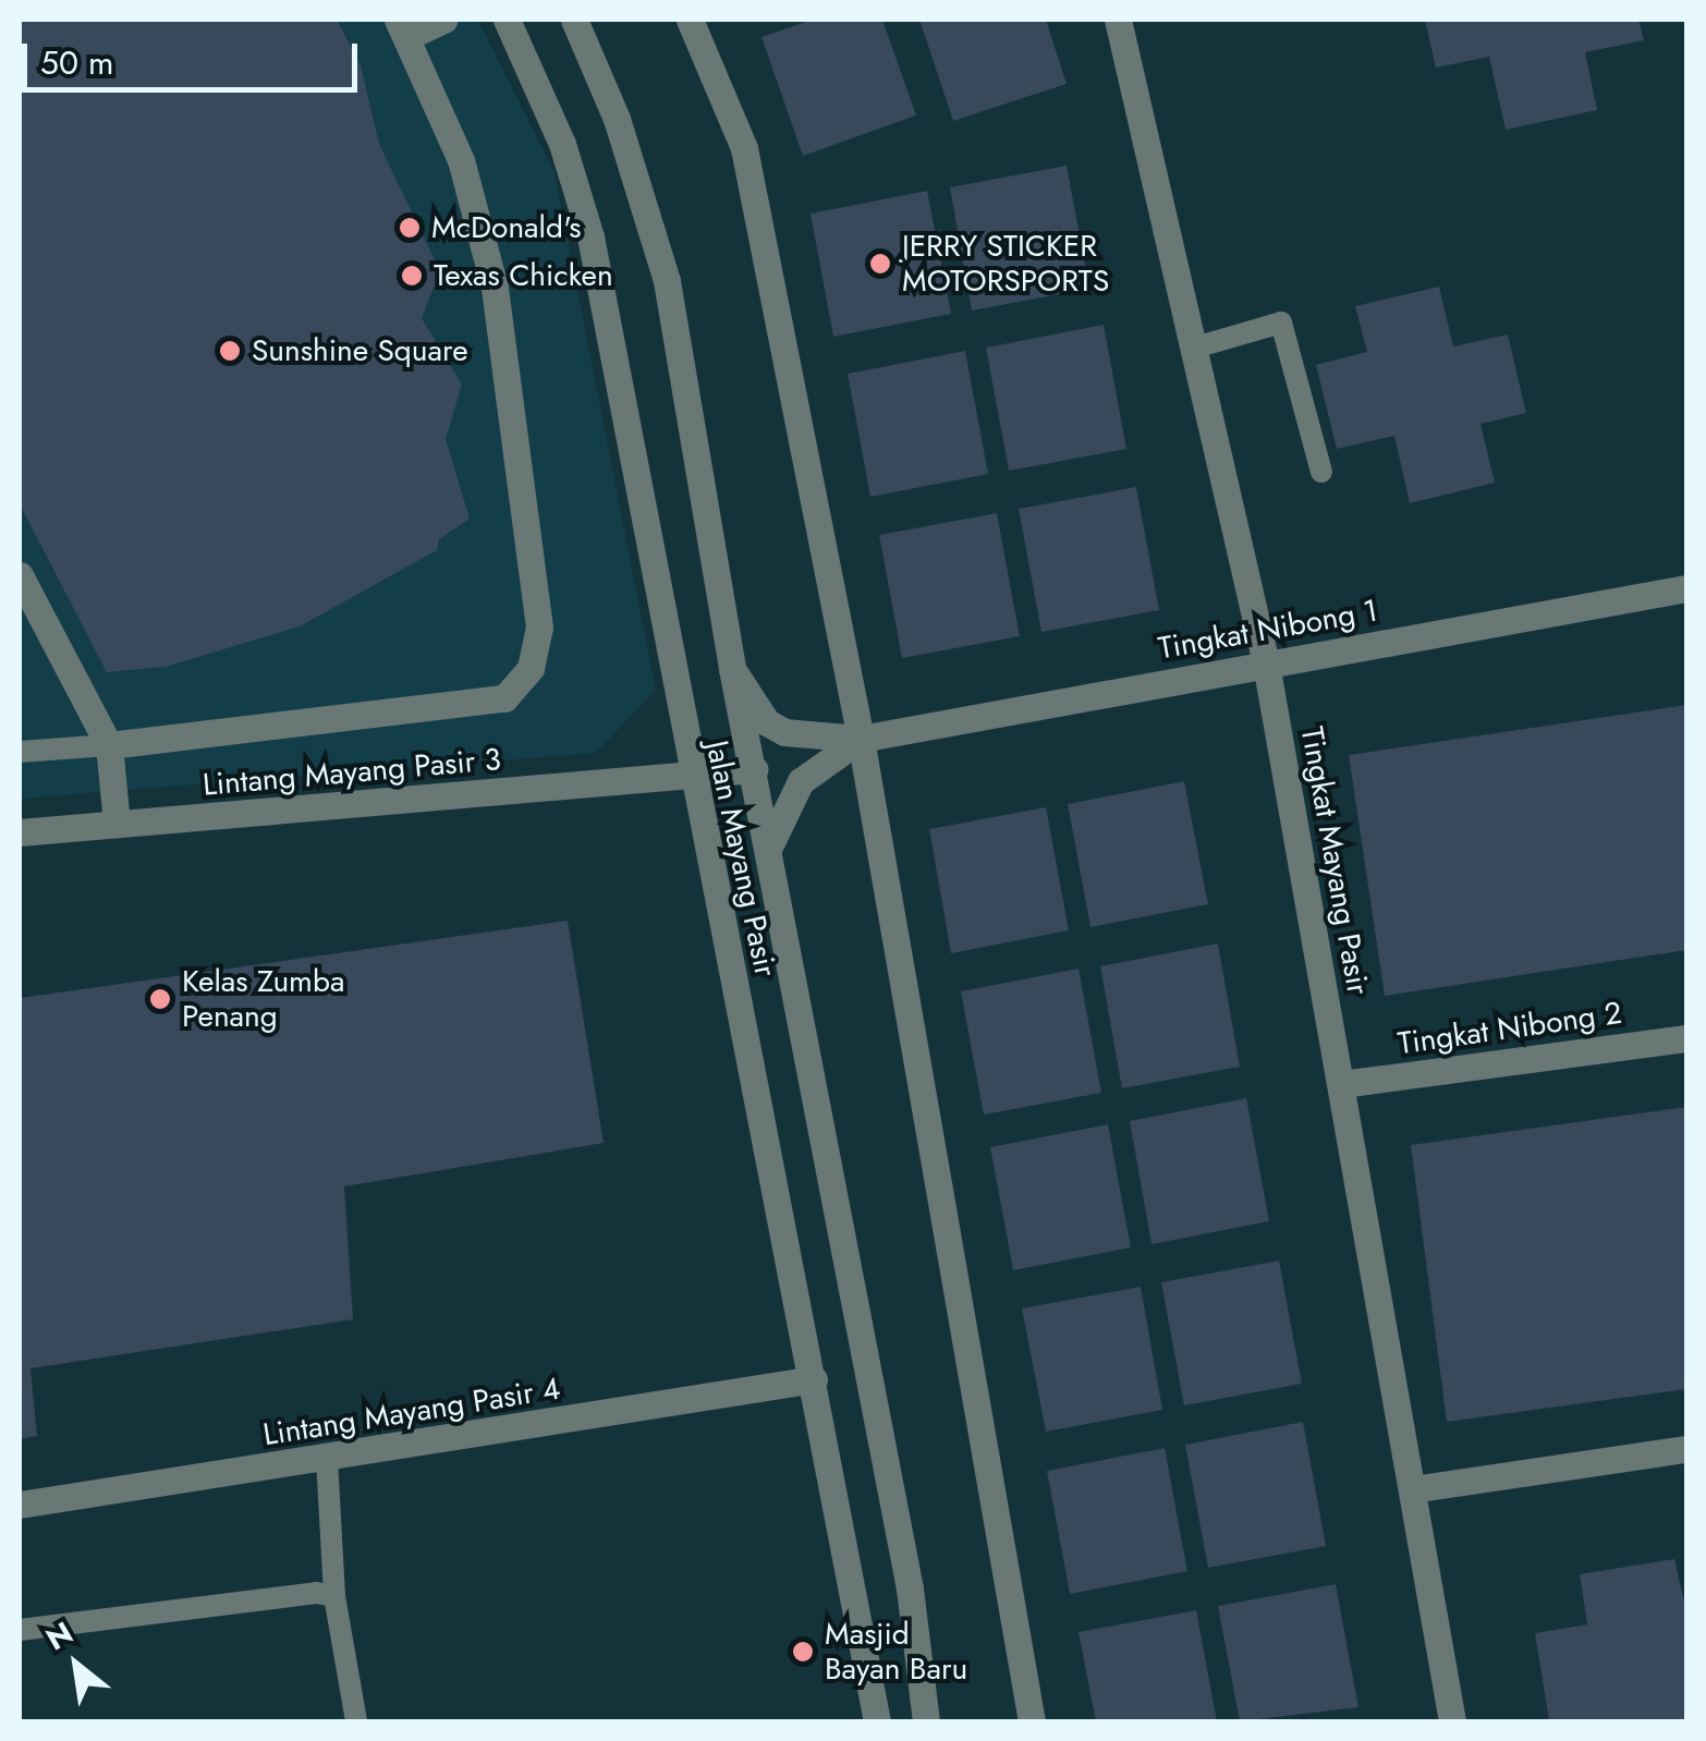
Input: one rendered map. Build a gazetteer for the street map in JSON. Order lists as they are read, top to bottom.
{
  "streets": {
    "street": [
      "Tingkat Nibong 1",
      "Lintang Mayang Pasir 3",
      "Jalan Mayang Pasir",
      "Tingkat Mayang Pasir",
      "Tingkat Nibong 2",
      "Lintang Mayang Pasir 4"
    ]
  },
  "crossings": [
    ["Tingkat Nibong 1", "Tingkat Mayang Pasir"],
    ["Lintang Mayang Pasir 3", "Jalan Mayang Pasir"],
    ["Jalan Mayang Pasir", "Lintang Mayang Pasir 4"],
    ["Tingkat Mayang Pasir", "Tingkat Nibong 2"]
  ],
  "places": [
    "McDonald's",
    "JERRY STICKER MOTORSPORTS",
    "Texas Chicken",
    "Sunshine Square",
    "Kelas Zumba Penang",
    "Masjid Bayan Baru"
  ],
  "scale_bar": "50 m",
  "north": "top left"
}
